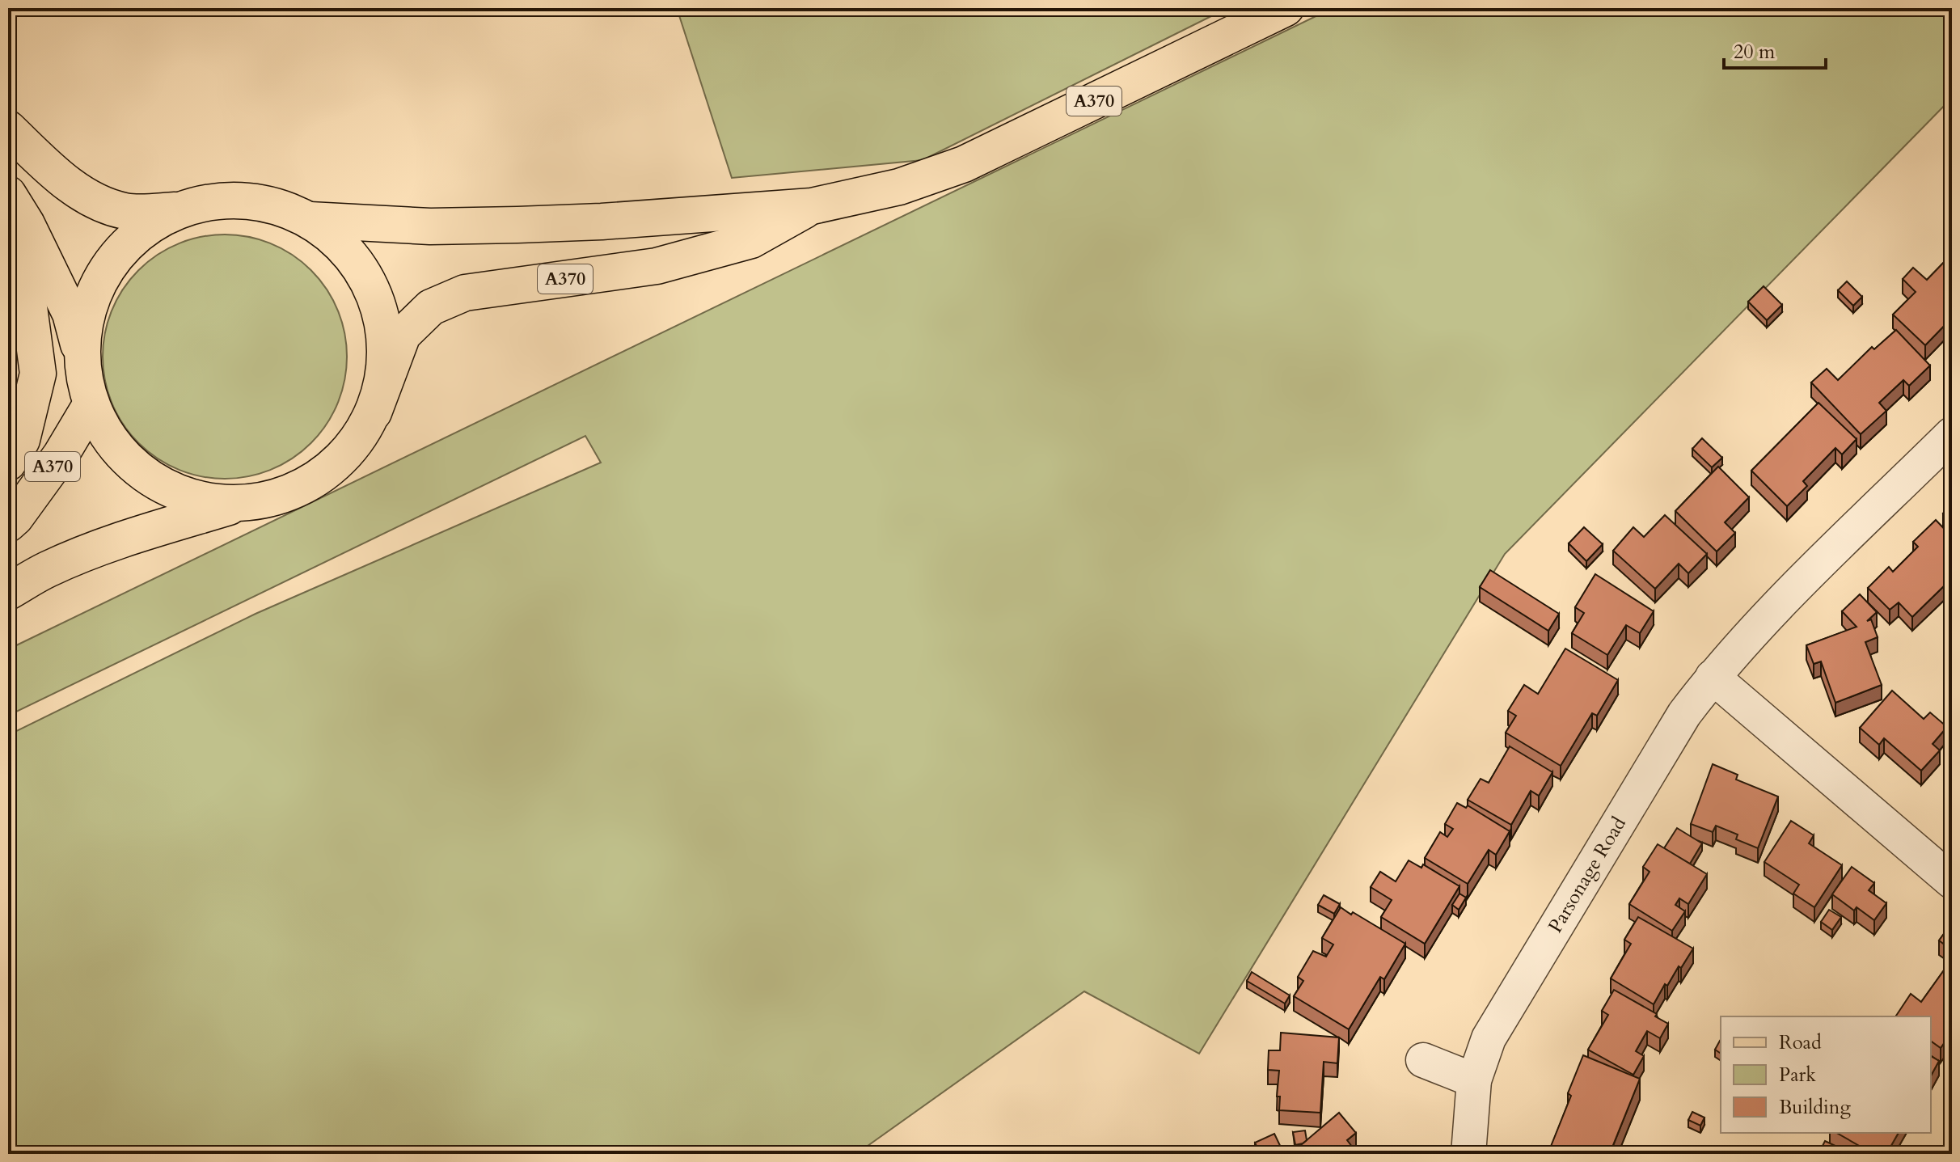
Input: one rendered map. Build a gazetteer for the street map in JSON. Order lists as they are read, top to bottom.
{
  "streets": {
    "main road": ["A370"],
    "street": ["Parsonage Road"]
  },
  "legend": ["Road", "Park", "Building"],
  "scale_bar": "20 m"
}
